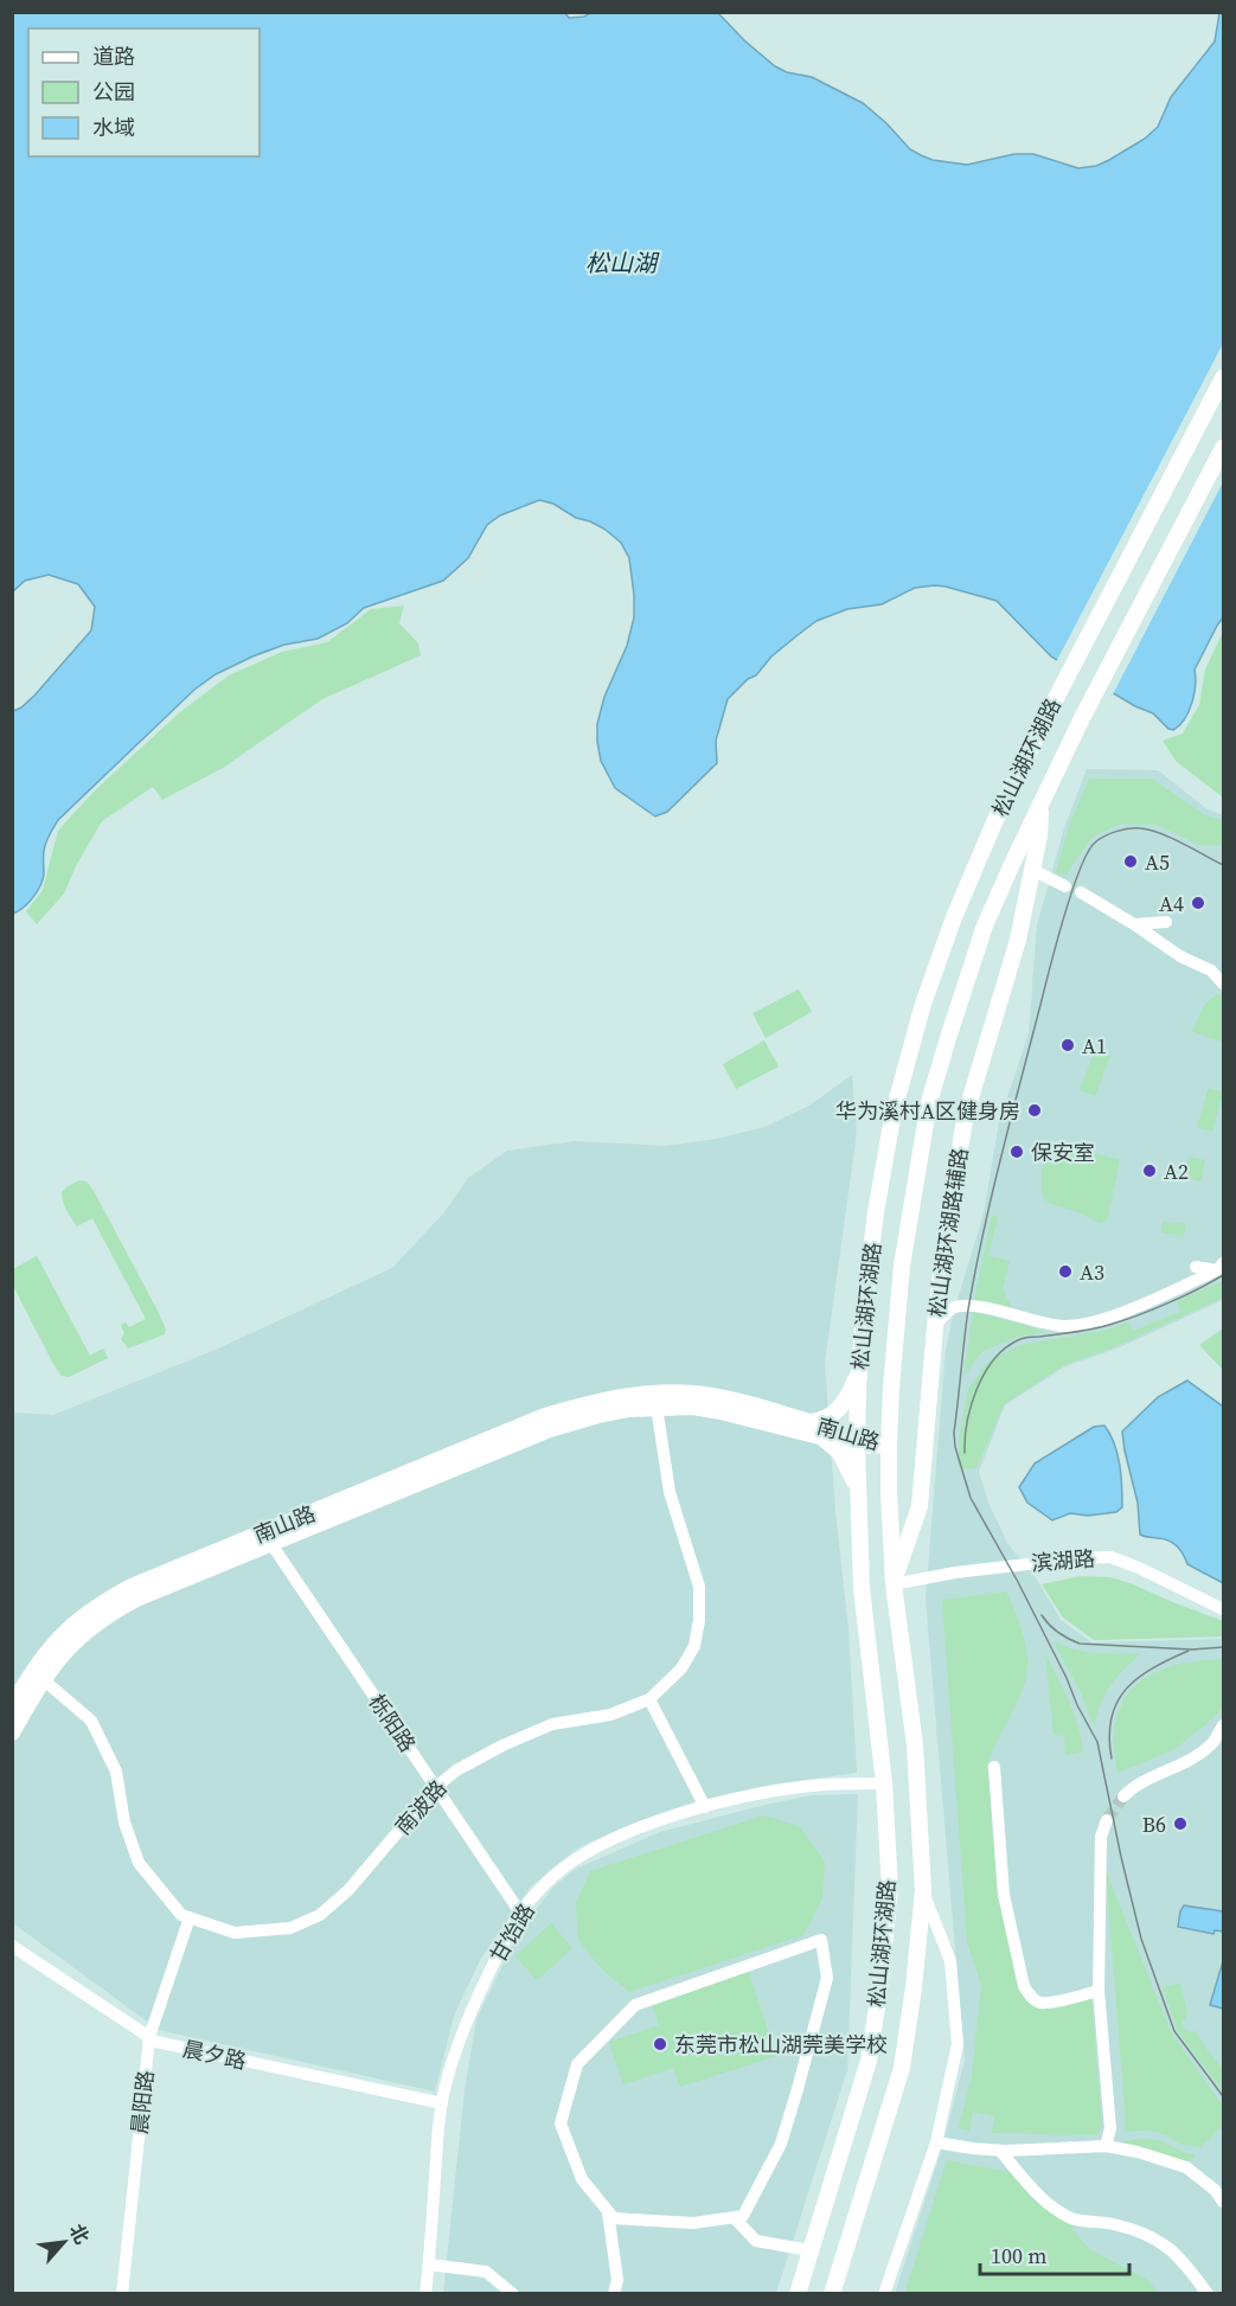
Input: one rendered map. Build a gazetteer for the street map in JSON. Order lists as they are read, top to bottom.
{
  "streets": {
    "main road": ["松山湖环湖路", "松山湖环湖路辅路", "南山路"],
    "street": [
      "滨湖路",
      "栎阳路",
      "南波路",
      "甘饴路",
      "晨夕路",
      "晨阳路"
    ]
  },
  "crossings": [
    ["松山湖环湖路", "松山湖环湖路辅路"],
    ["松山湖环湖路", "南山路"],
    ["松山湖环湖路", "滨湖路"],
    ["松山湖环湖路", "甘饴路"],
    ["松山湖环湖路辅路", "滨湖路"],
    ["南山路", "栎阳路"],
    ["南山路", "南波路"],
    ["栎阳路", "南波路"],
    ["栎阳路", "甘饴路"],
    ["南波路", "晨阳路"],
    ["甘饴路", "晨夕路"],
    ["晨夕路", "晨阳路"]
  ],
  "water": ["松山湖"],
  "places": [
    "A5",
    "A4",
    "A1",
    "华为溪村A区健身房",
    "保安室",
    "A2",
    "A3",
    "B6",
    "东莞市松山湖莞美学校"
  ],
  "legend": ["道路", "公园", "水域"],
  "scale_bar": "100 m",
  "north": "top right"
}
